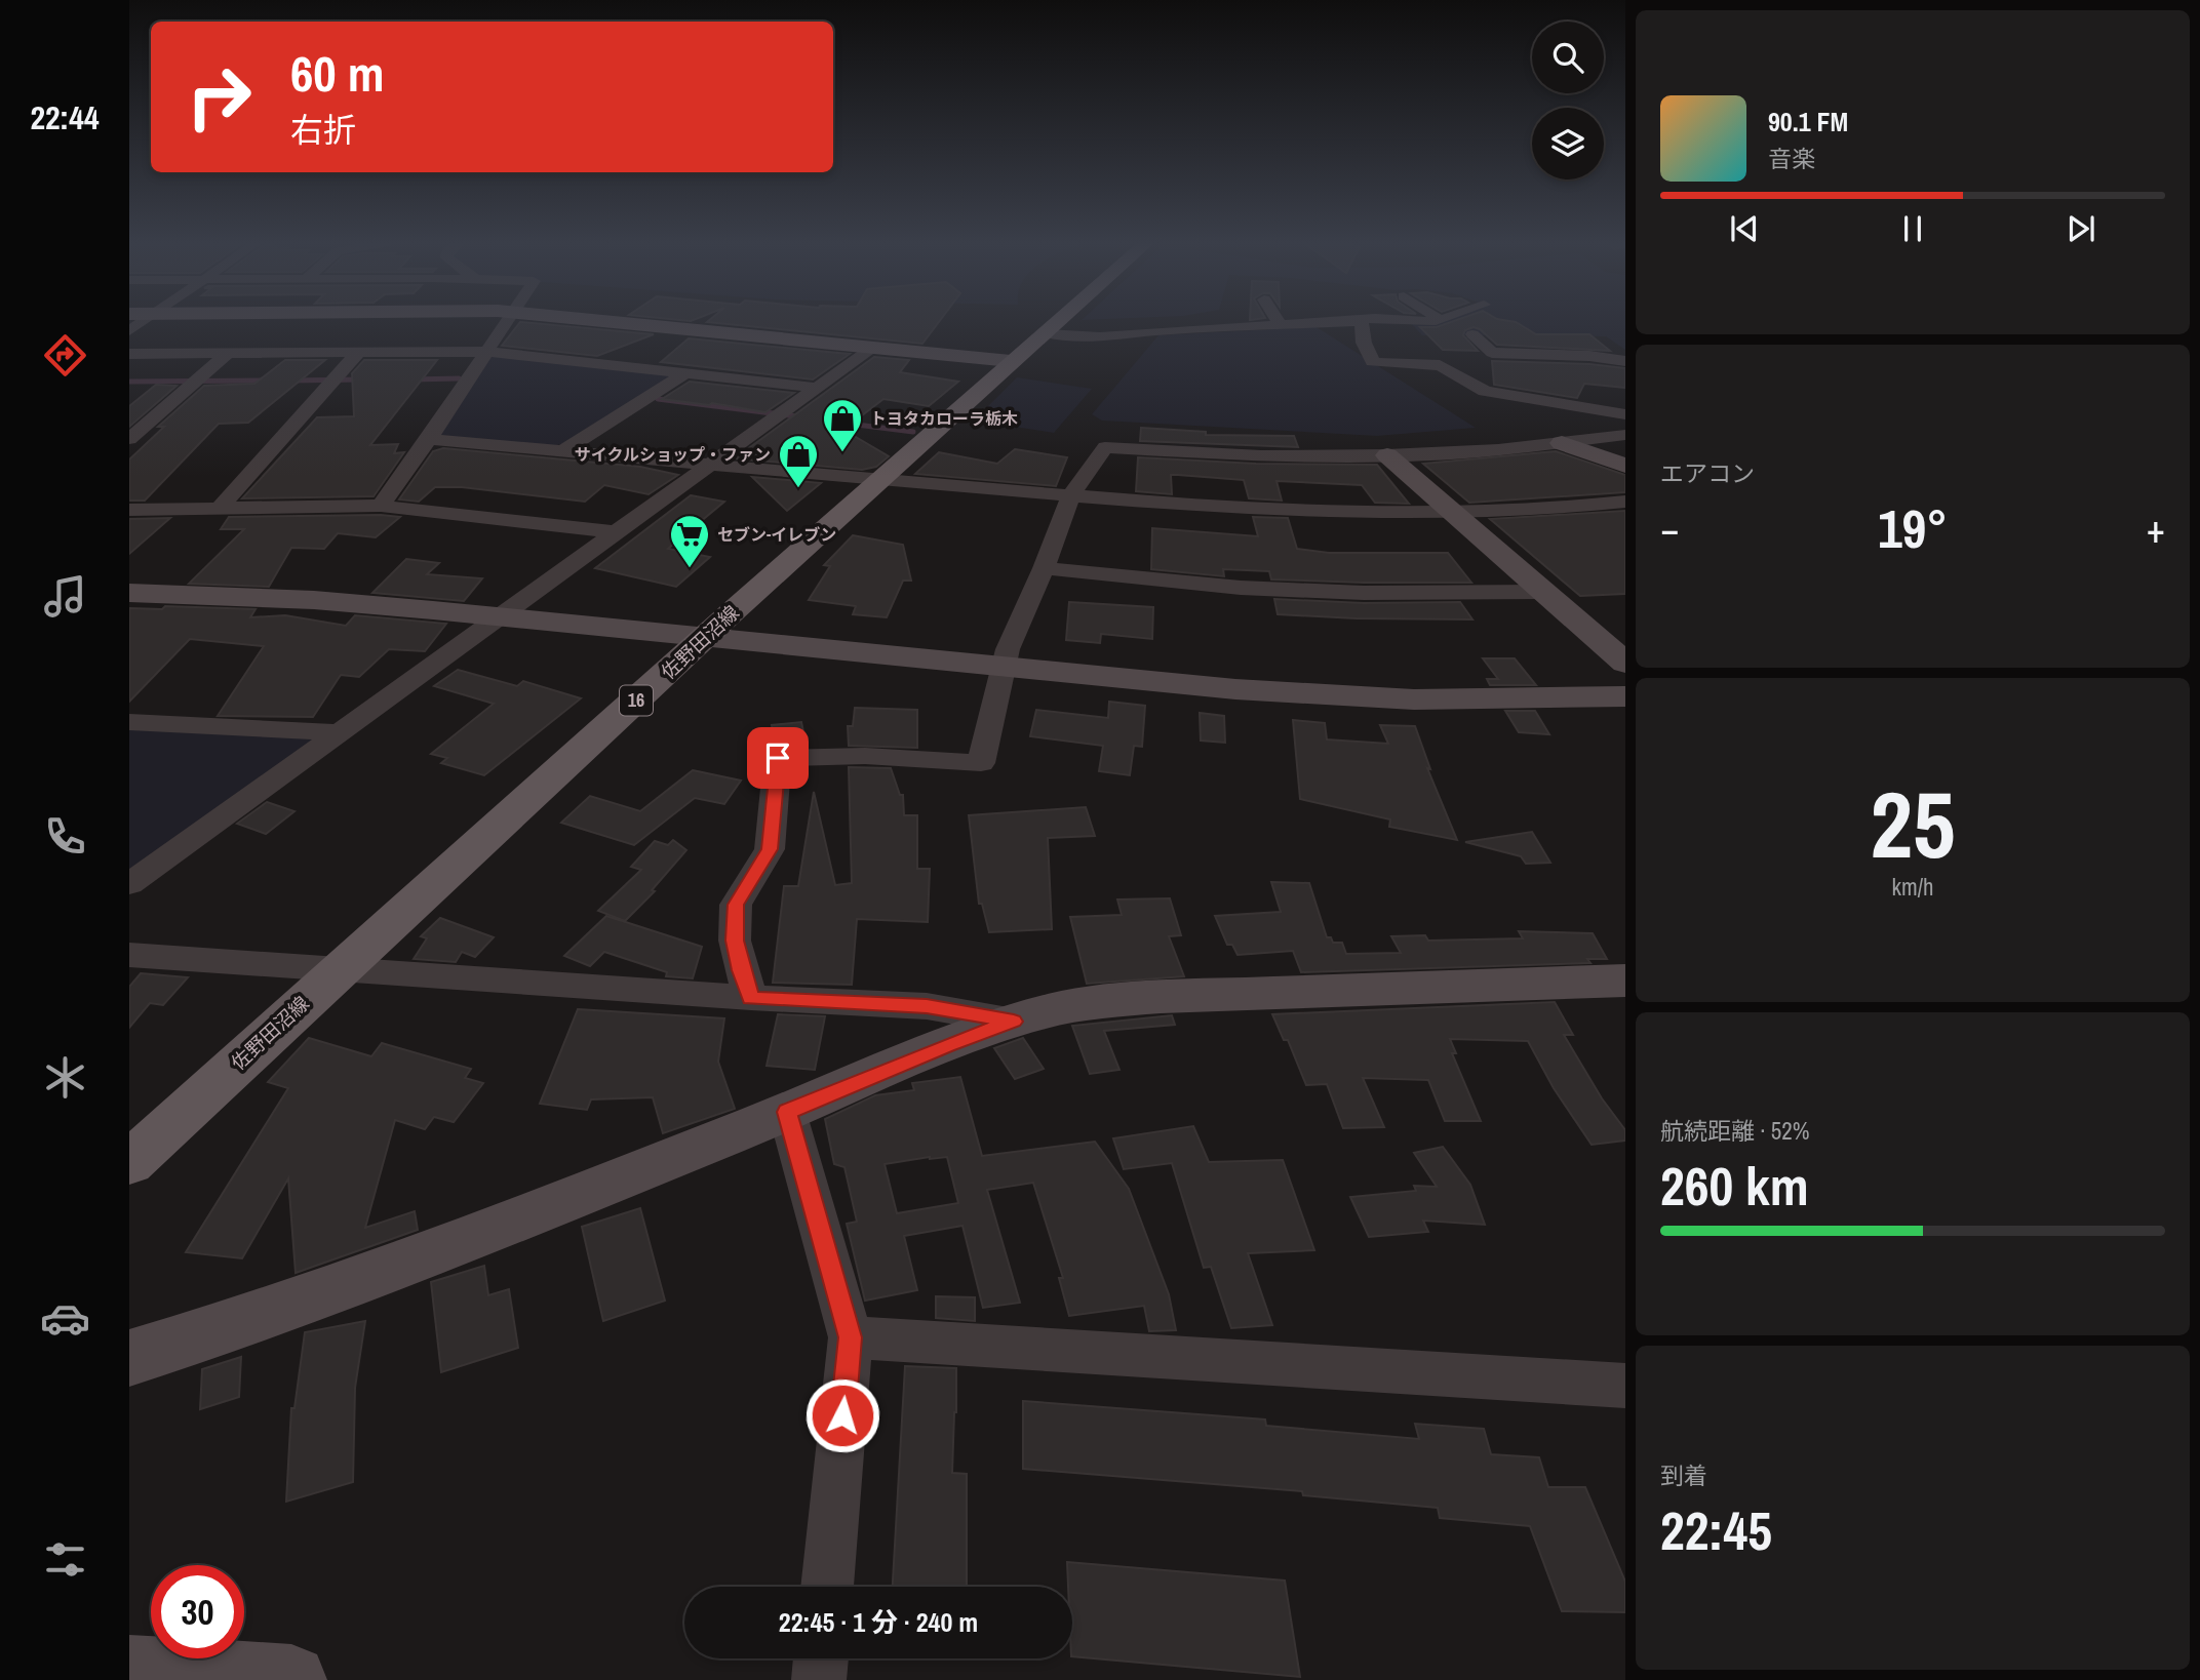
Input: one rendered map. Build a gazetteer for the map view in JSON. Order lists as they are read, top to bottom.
{
  "streets": {
    "main road": ["佐野田沼線", "16"]
  },
  "places": {
    "shop": ["トヨタカローラ栃木", "サイクルショップ・ファン"],
    "supermarket": ["セブン-イレブン"]
  },
  "page": {
    "tabs": "22:44",
    "turn": ["60 m", "右折"],
    "song": ["90.1 FM", "音楽"],
    "tile": [
      "エアコン",
      ["25", "km/h"],
      ["航続距離 · 52%", "260 km"],
      ["到着", "22:45"]
    ],
    "heat": ["−", "19°", "+"],
    "limit": "30",
    "trip": "22:45 · 1 分 · 240 m"
  }
}
